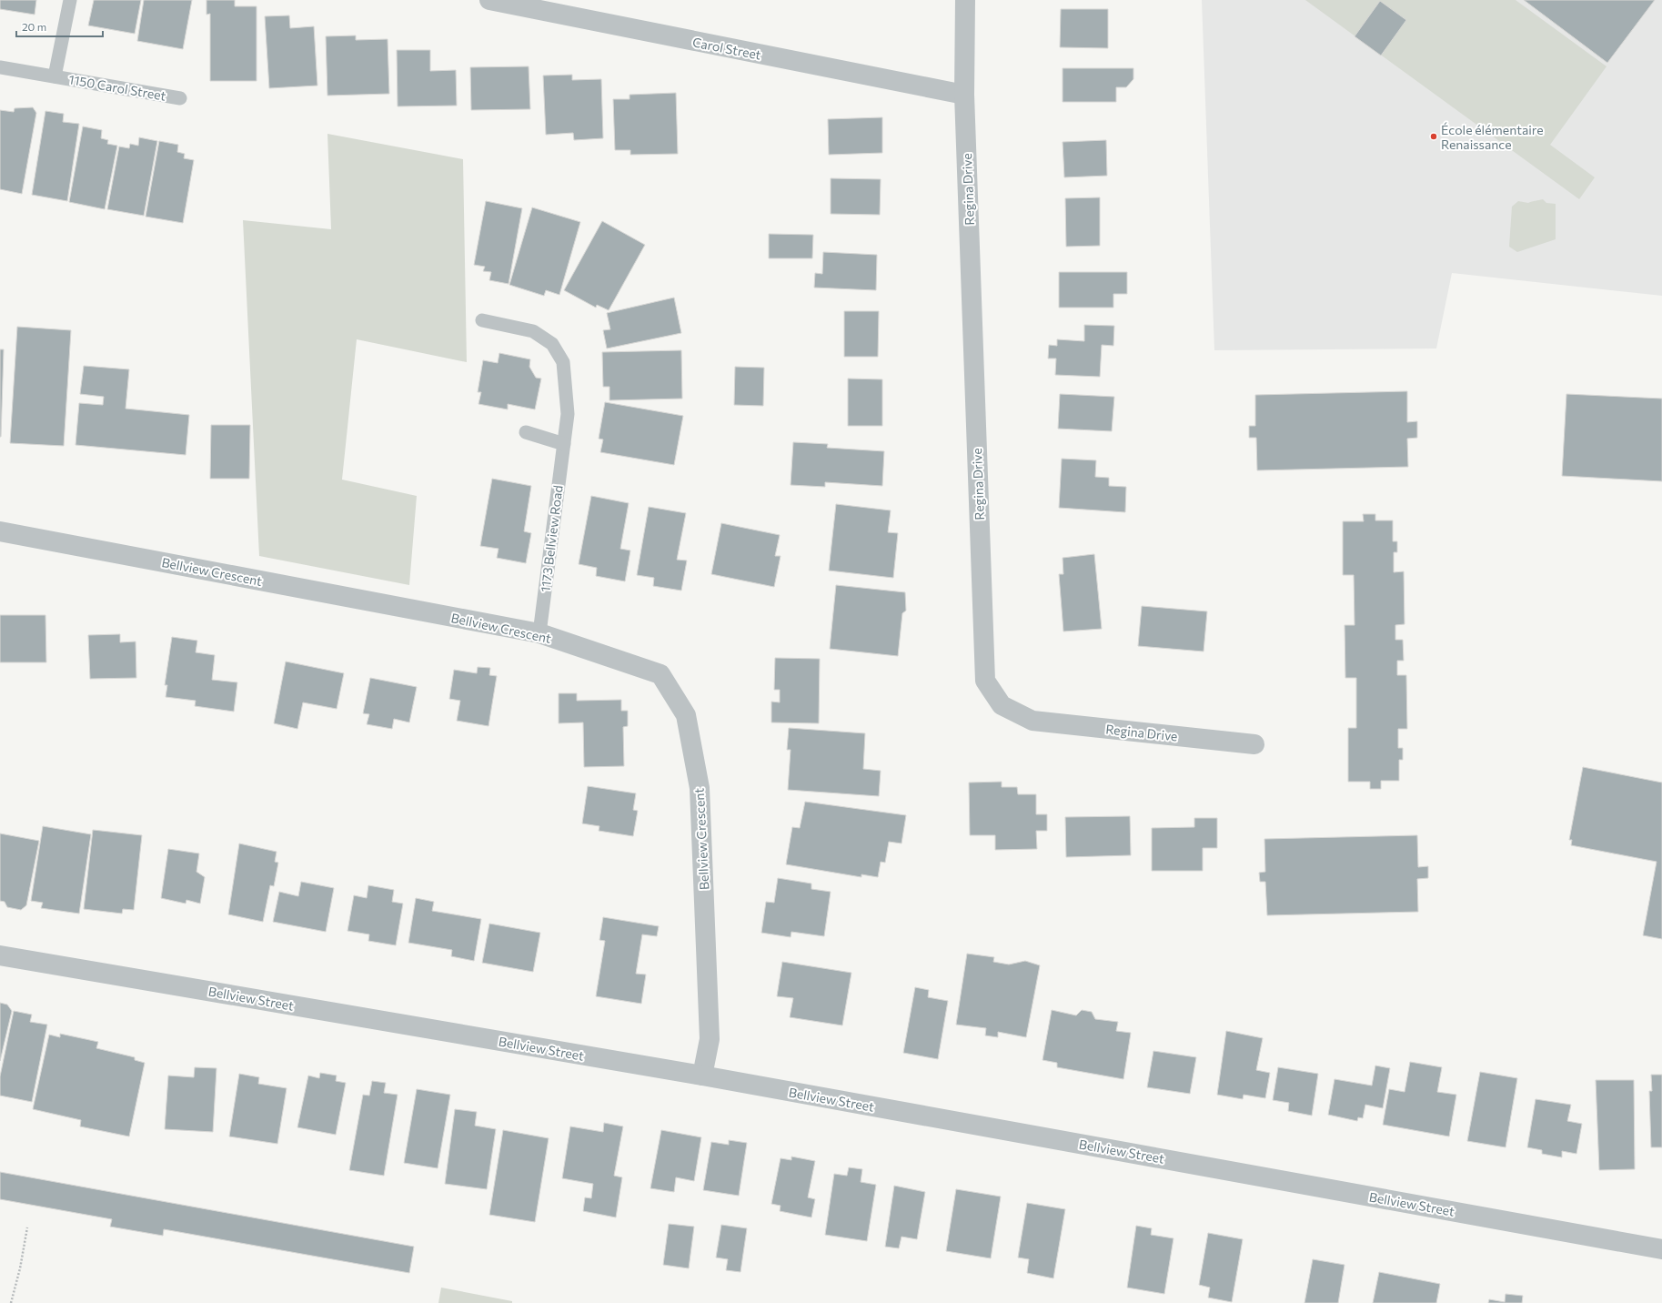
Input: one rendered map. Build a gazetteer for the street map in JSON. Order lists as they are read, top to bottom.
{
  "streets": {
    "street": [
      "Carol Street",
      "Regina Drive",
      "Bellview Crescent",
      "Bellview Street"
    ],
    "lane": ["1150 Carol Street", "1173 Bellview Road"]
  },
  "crossings": [
    ["Carol Street", "Regina Drive"],
    ["1173 Bellview Road", "Bellview Crescent"],
    ["Bellview Crescent", "Bellview Street"]
  ],
  "places": ["École élémentaire Renaissance"],
  "scale_bar": "20 m"
}
